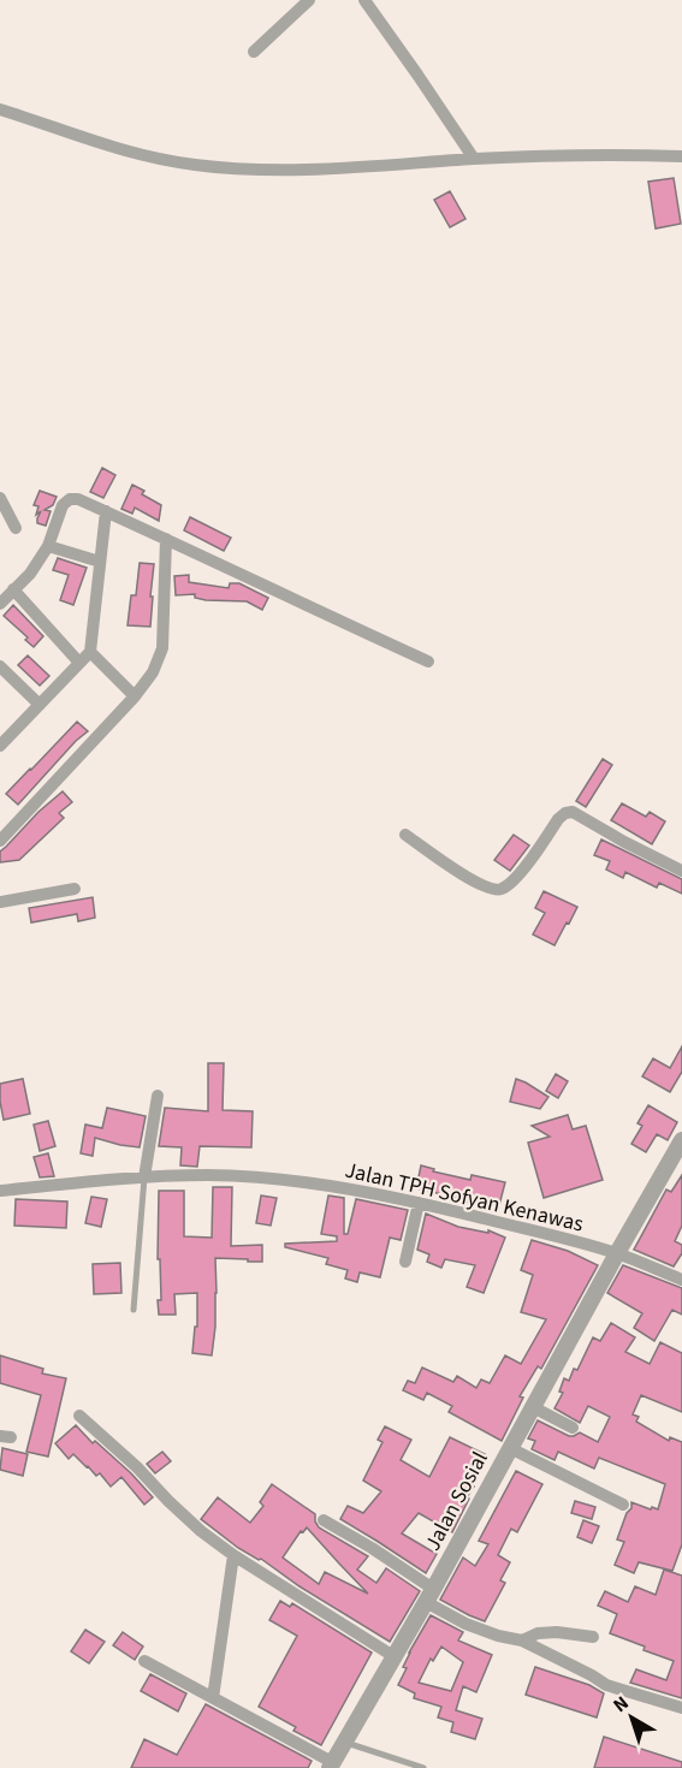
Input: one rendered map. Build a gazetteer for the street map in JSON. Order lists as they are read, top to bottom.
{
  "streets": {
    "street": ["Jalan TPH Sofyan Kenawas", "Jalan Sosial"]
  },
  "crossings": [
    ["Jalan TPH Sofyan Kenawas", "Jalan Sosial"]
  ],
  "north": "top left"
}
